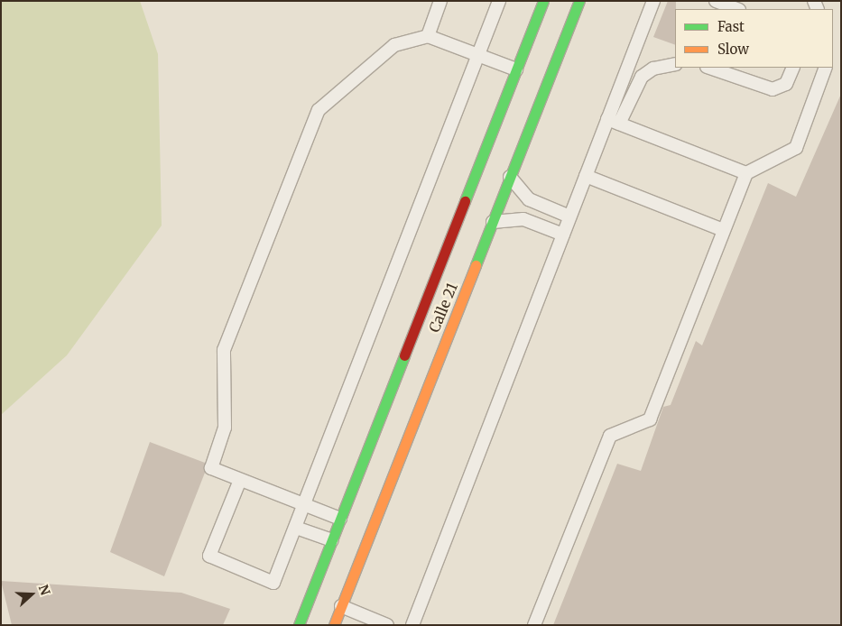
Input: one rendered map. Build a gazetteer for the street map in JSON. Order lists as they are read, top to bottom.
{
  "streets": {
    "street": ["Calle 21"]
  },
  "legend": ["Fast", "Slow"],
  "north": "right"
}
